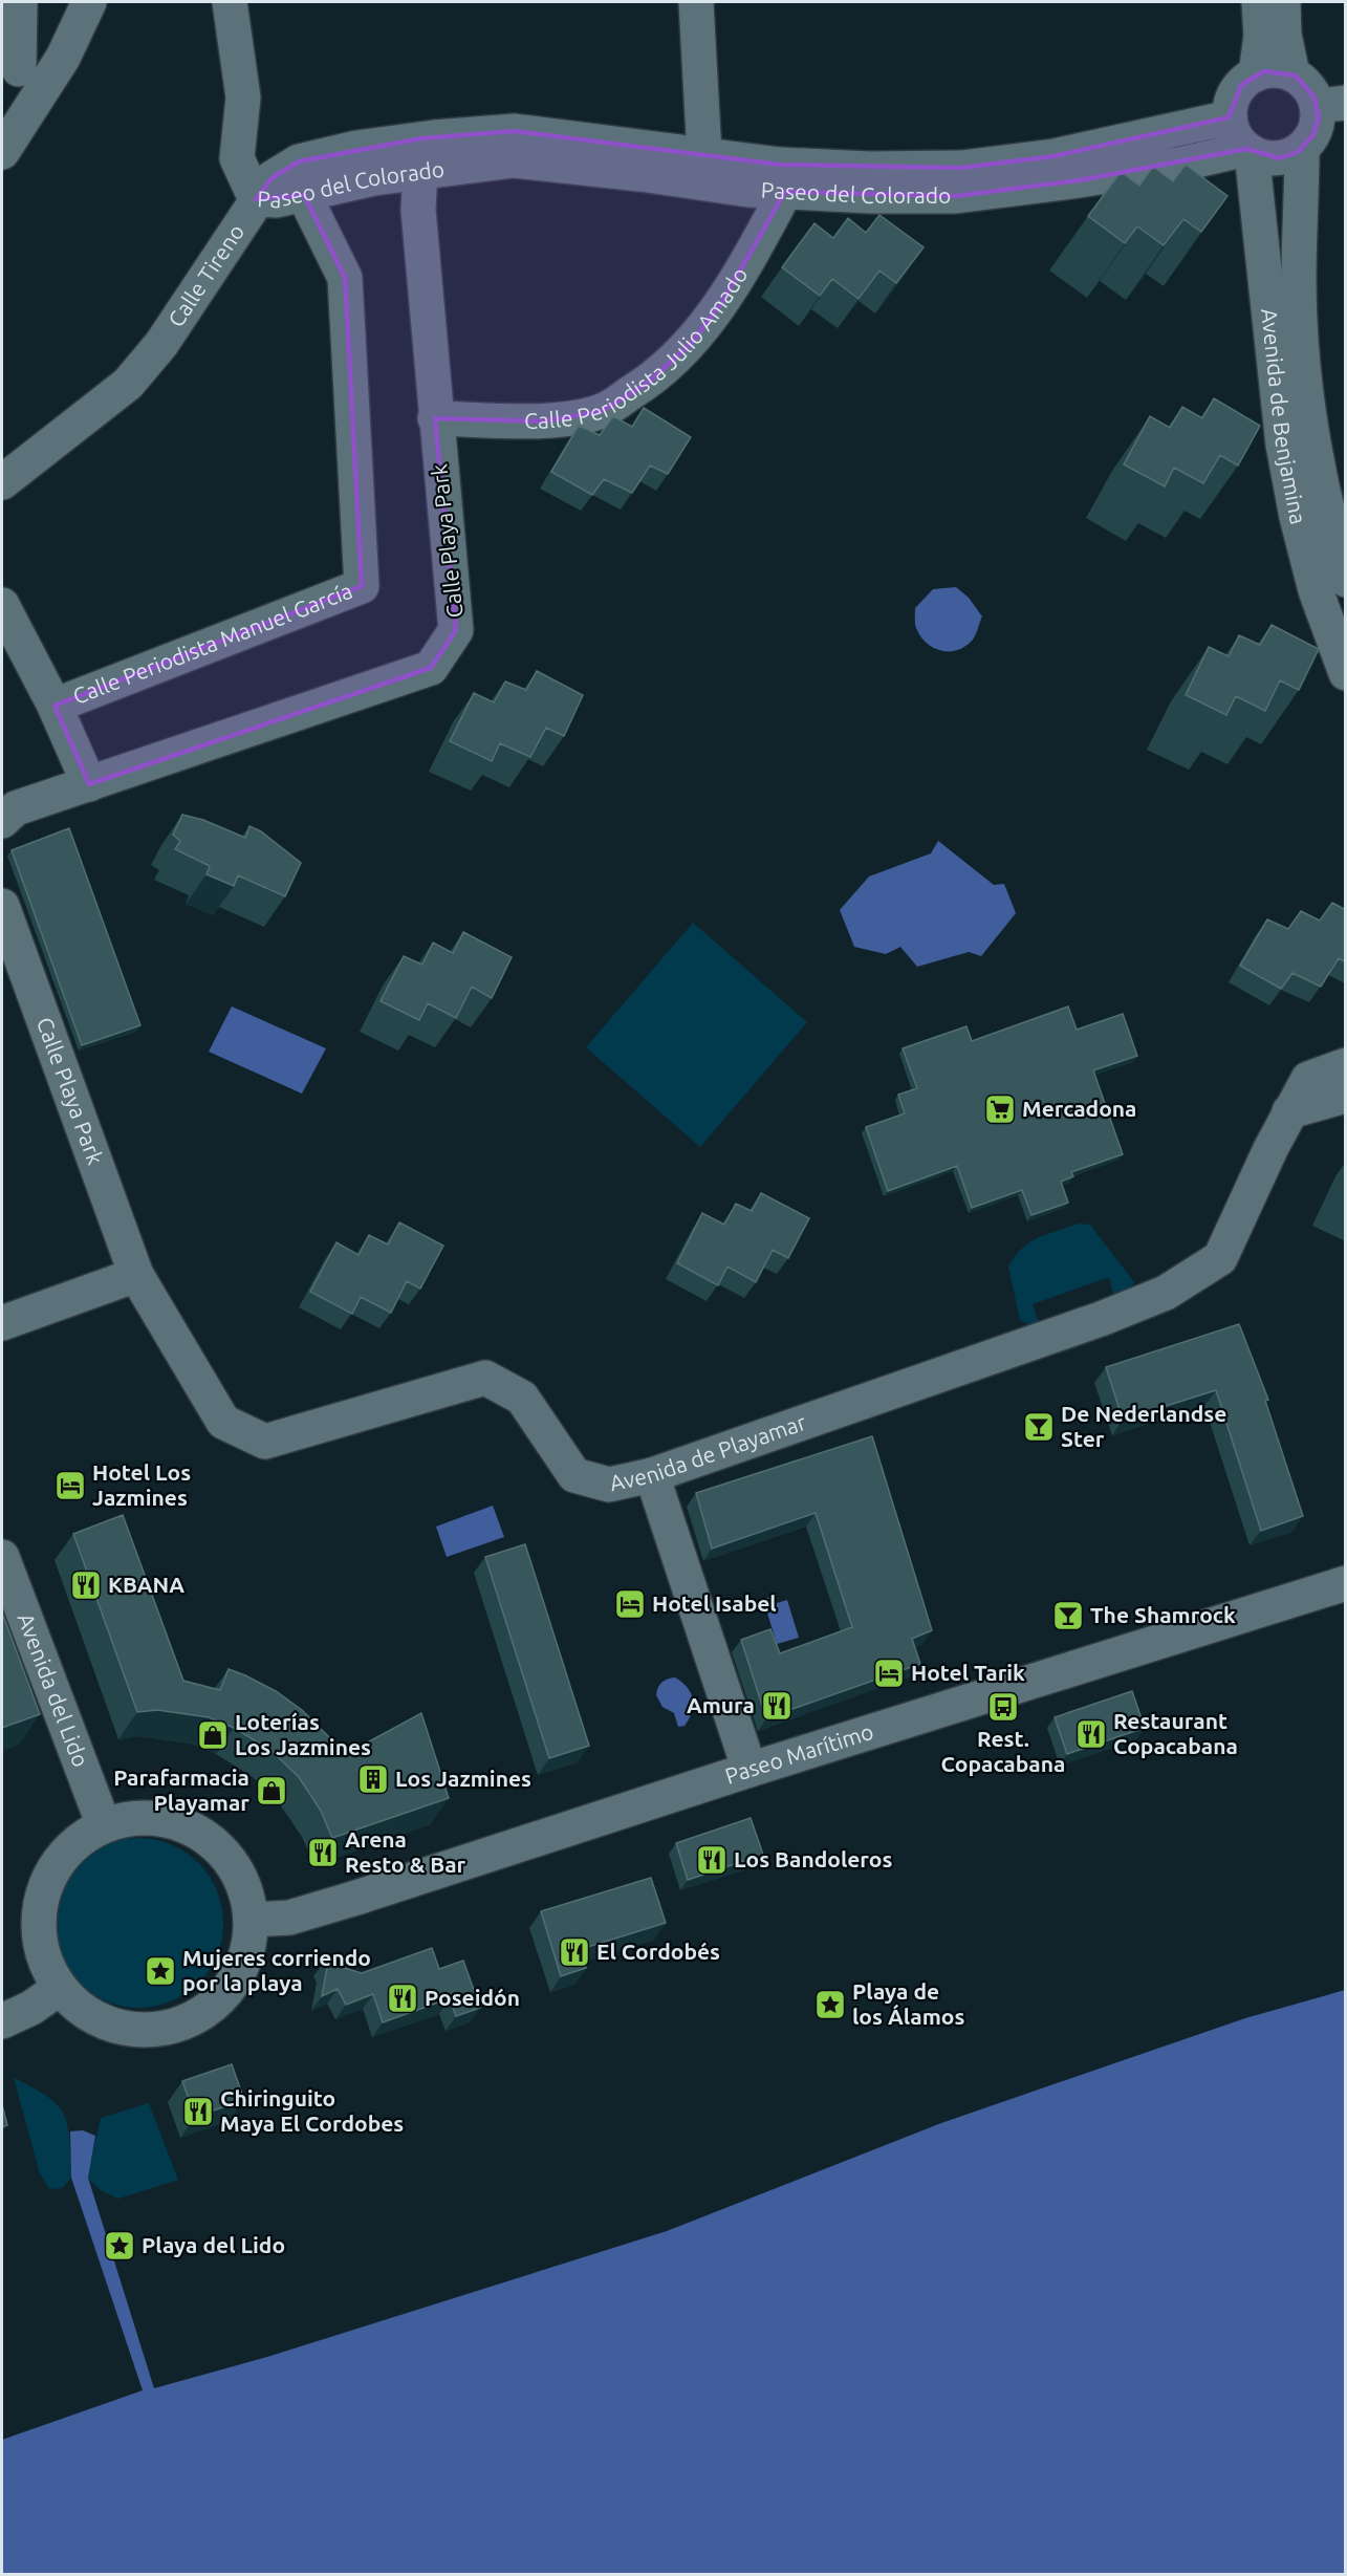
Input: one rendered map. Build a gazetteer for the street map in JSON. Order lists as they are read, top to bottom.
{
  "streets": {
    "street": [
      "Paseo del Colorado",
      "Calle Tireno",
      "Calle Periodista Julio Amado",
      "Avenida de Benjamina",
      "Calle Playa Park",
      "Calle Periodista Manuel García",
      "Avenida de Playamar",
      "Avenida del Lido",
      "Paseo Marítimo"
    ]
  },
  "crossings": [
    ["Paseo del Colorado", "Calle Tireno"],
    ["Paseo del Colorado", "Calle Periodista Julio Amado"],
    ["Paseo del Colorado", "Avenida de Benjamina"],
    ["Paseo del Colorado", "Calle Playa Park"],
    ["Paseo del Colorado", "Calle Periodista Manuel García"],
    ["Calle Periodista Julio Amado", "Calle Playa Park"],
    ["Calle Playa Park", "Calle Periodista Manuel García"],
    ["Calle Playa Park", "Avenida de Playamar"],
    ["Avenida del Lido", "Paseo Marítimo"]
  ],
  "places": {
    "supermarket": ["Mercadona"],
    "bar": ["De Nederlandse Ster", "The Shamrock"],
    "hotel": ["Hotel Los Jazmines", "Hotel Isabel", "Hotel Tarik"],
    "restaurant": [
      "KBANA",
      "Amura",
      "Restaurant Copacabana",
      "Arena Resto & Bar",
      "Los Bandoleros",
      "El Cordobés",
      "Poseidón",
      "Chiringuito Maya El Cordobes"
    ],
    "bus stop": ["Rest. Copacabana"],
    "shop": ["Loterías Los Jazmines", "Parafarmacia Playamar"],
    "building": ["Los Jazmines"],
    "place": ["Mujeres corriendo por la playa", "Playa de los Álamos", "Playa del Lido"]
  }
}
